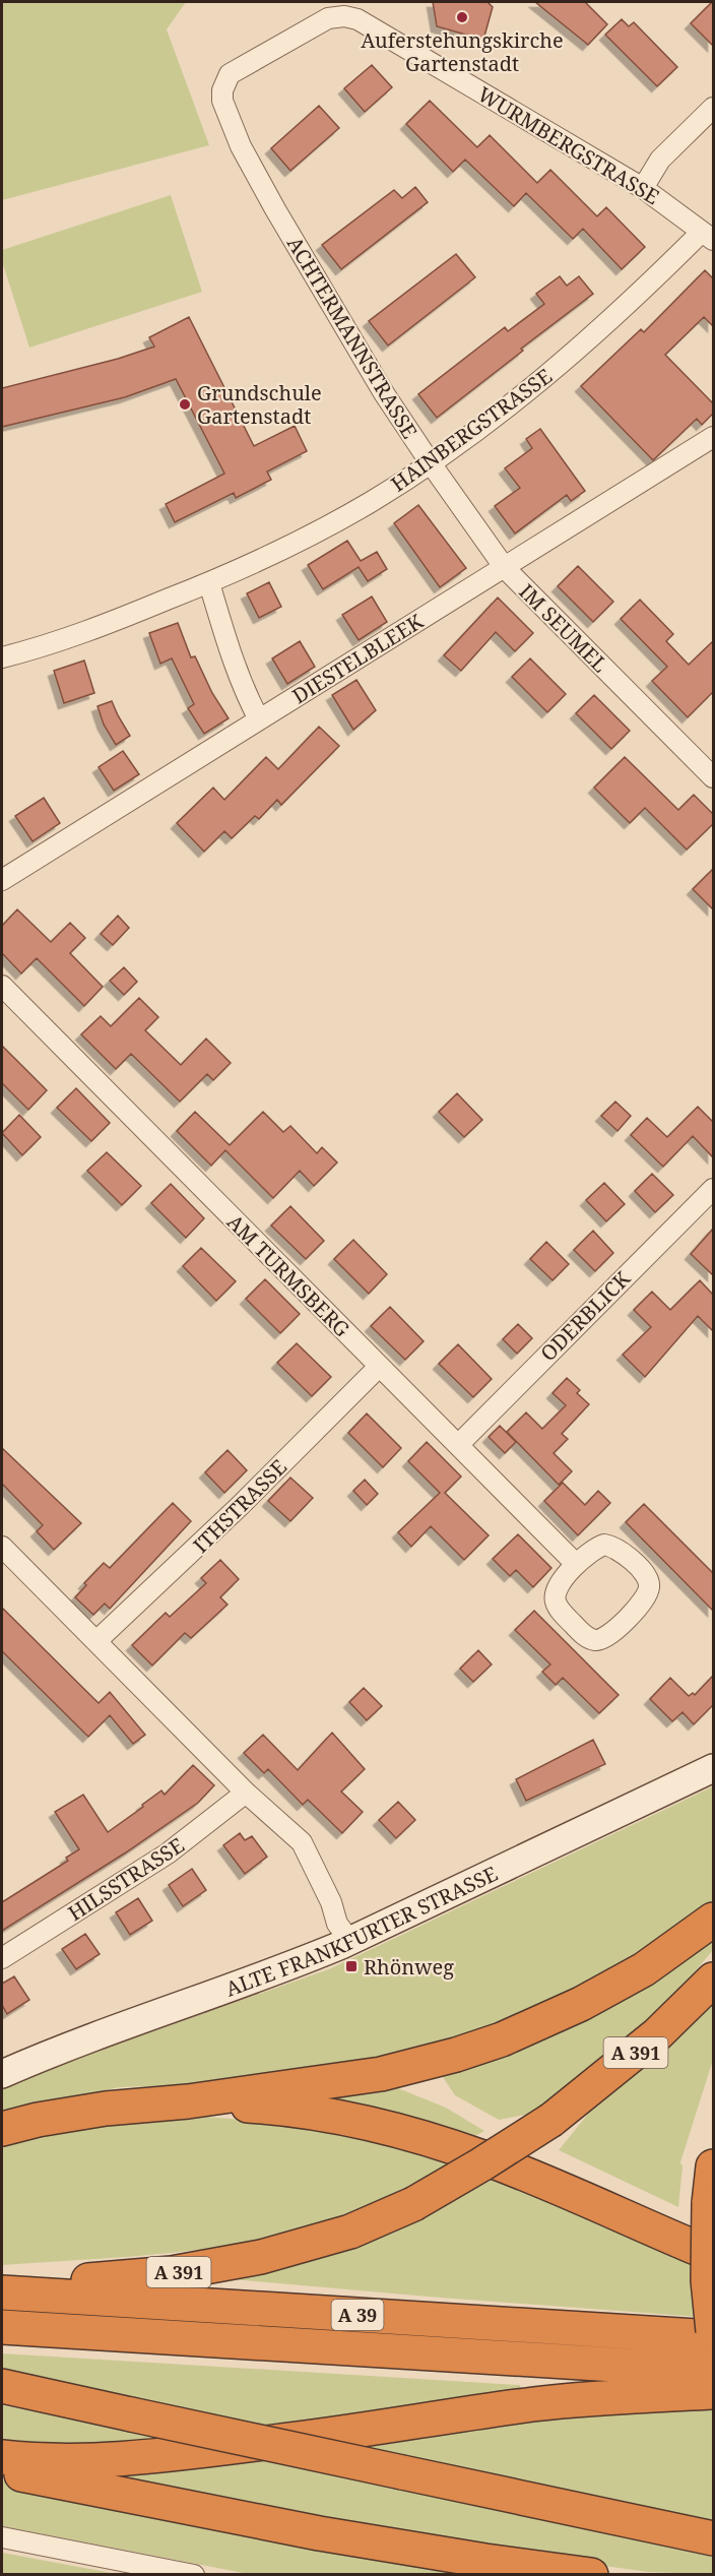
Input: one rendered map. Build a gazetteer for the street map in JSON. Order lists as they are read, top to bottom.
{
  "streets": {
    "highway": ["A 391", "A 39"],
    "street": [
      "WURMBERGSTRASSE",
      "ACHTERMANNSTRASSE",
      "HAINBERGSTRASSE",
      "IM SEUMEL",
      "DIESTELBLEEK",
      "AM TURMSBERG",
      "ODERBLICK",
      "ITHSTRASSE",
      "HILSSTRASSE",
      "ALTE FRANKFURTER STRASSE"
    ]
  },
  "crossings": [
    ["WURMBERGSTRASSE", "ACHTERMANNSTRASSE"],
    ["WURMBERGSTRASSE", "HAINBERGSTRASSE"],
    ["ACHTERMANNSTRASSE", "HAINBERGSTRASSE"],
    ["ACHTERMANNSTRASSE", "IM SEUMEL"],
    ["HAINBERGSTRASSE", "IM SEUMEL"],
    ["IM SEUMEL", "DIESTELBLEEK"],
    ["AM TURMSBERG", "ODERBLICK"],
    ["AM TURMSBERG", "ITHSTRASSE"]
  ],
  "places": {
    "other": ["Auferstehungskirche Gartenstadt", "Grundschule Gartenstadt"],
    "transit": ["Rhönweg"]
  }
}
